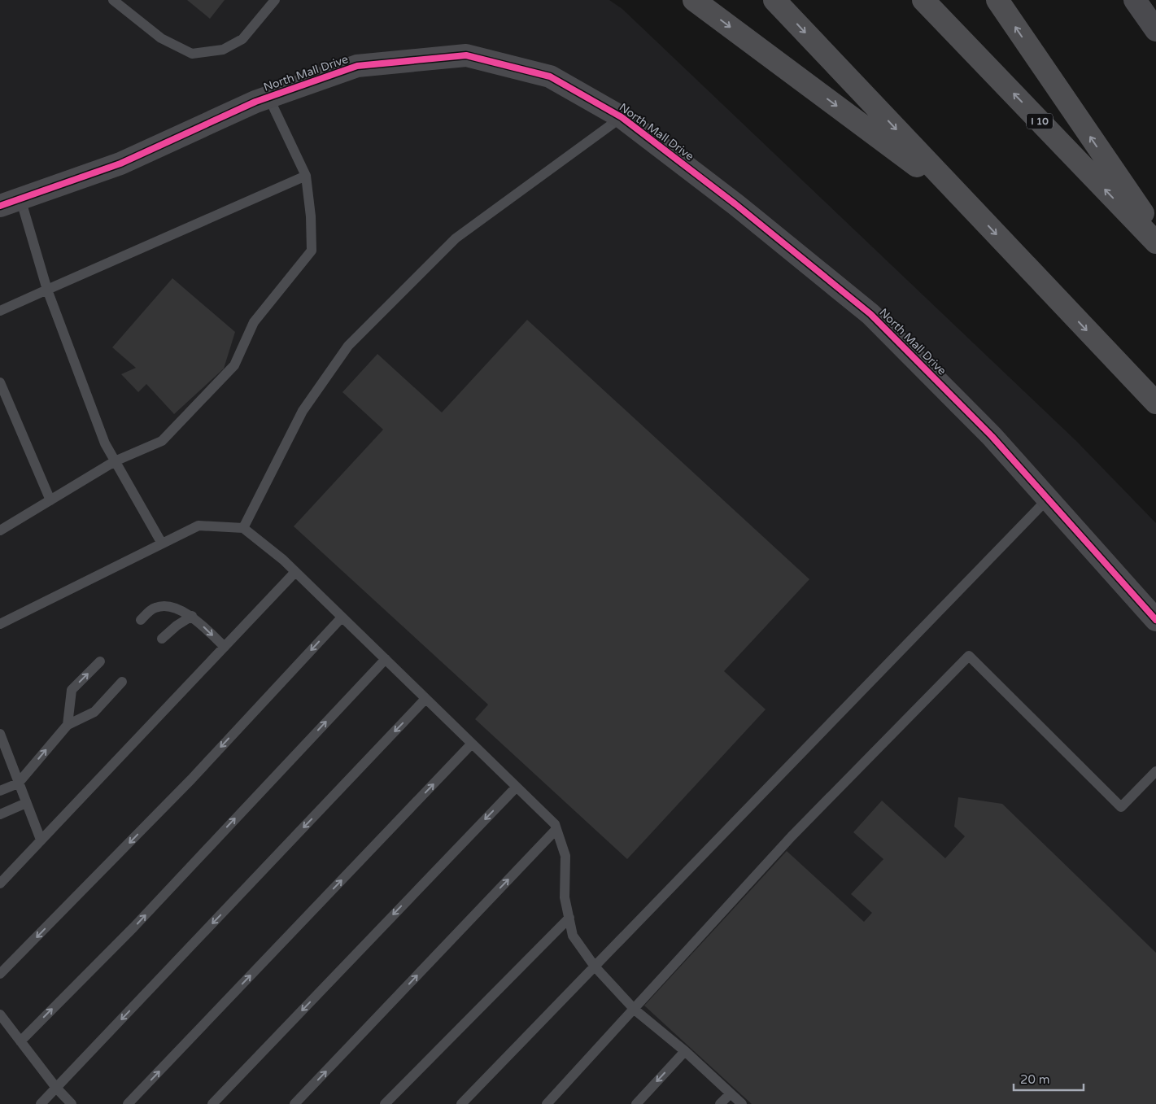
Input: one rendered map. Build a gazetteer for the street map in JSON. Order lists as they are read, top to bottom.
{
  "streets": {
    "highway": ["I 10"],
    "street": ["North Mall Drive"]
  },
  "scale_bar": "20 m"
}
